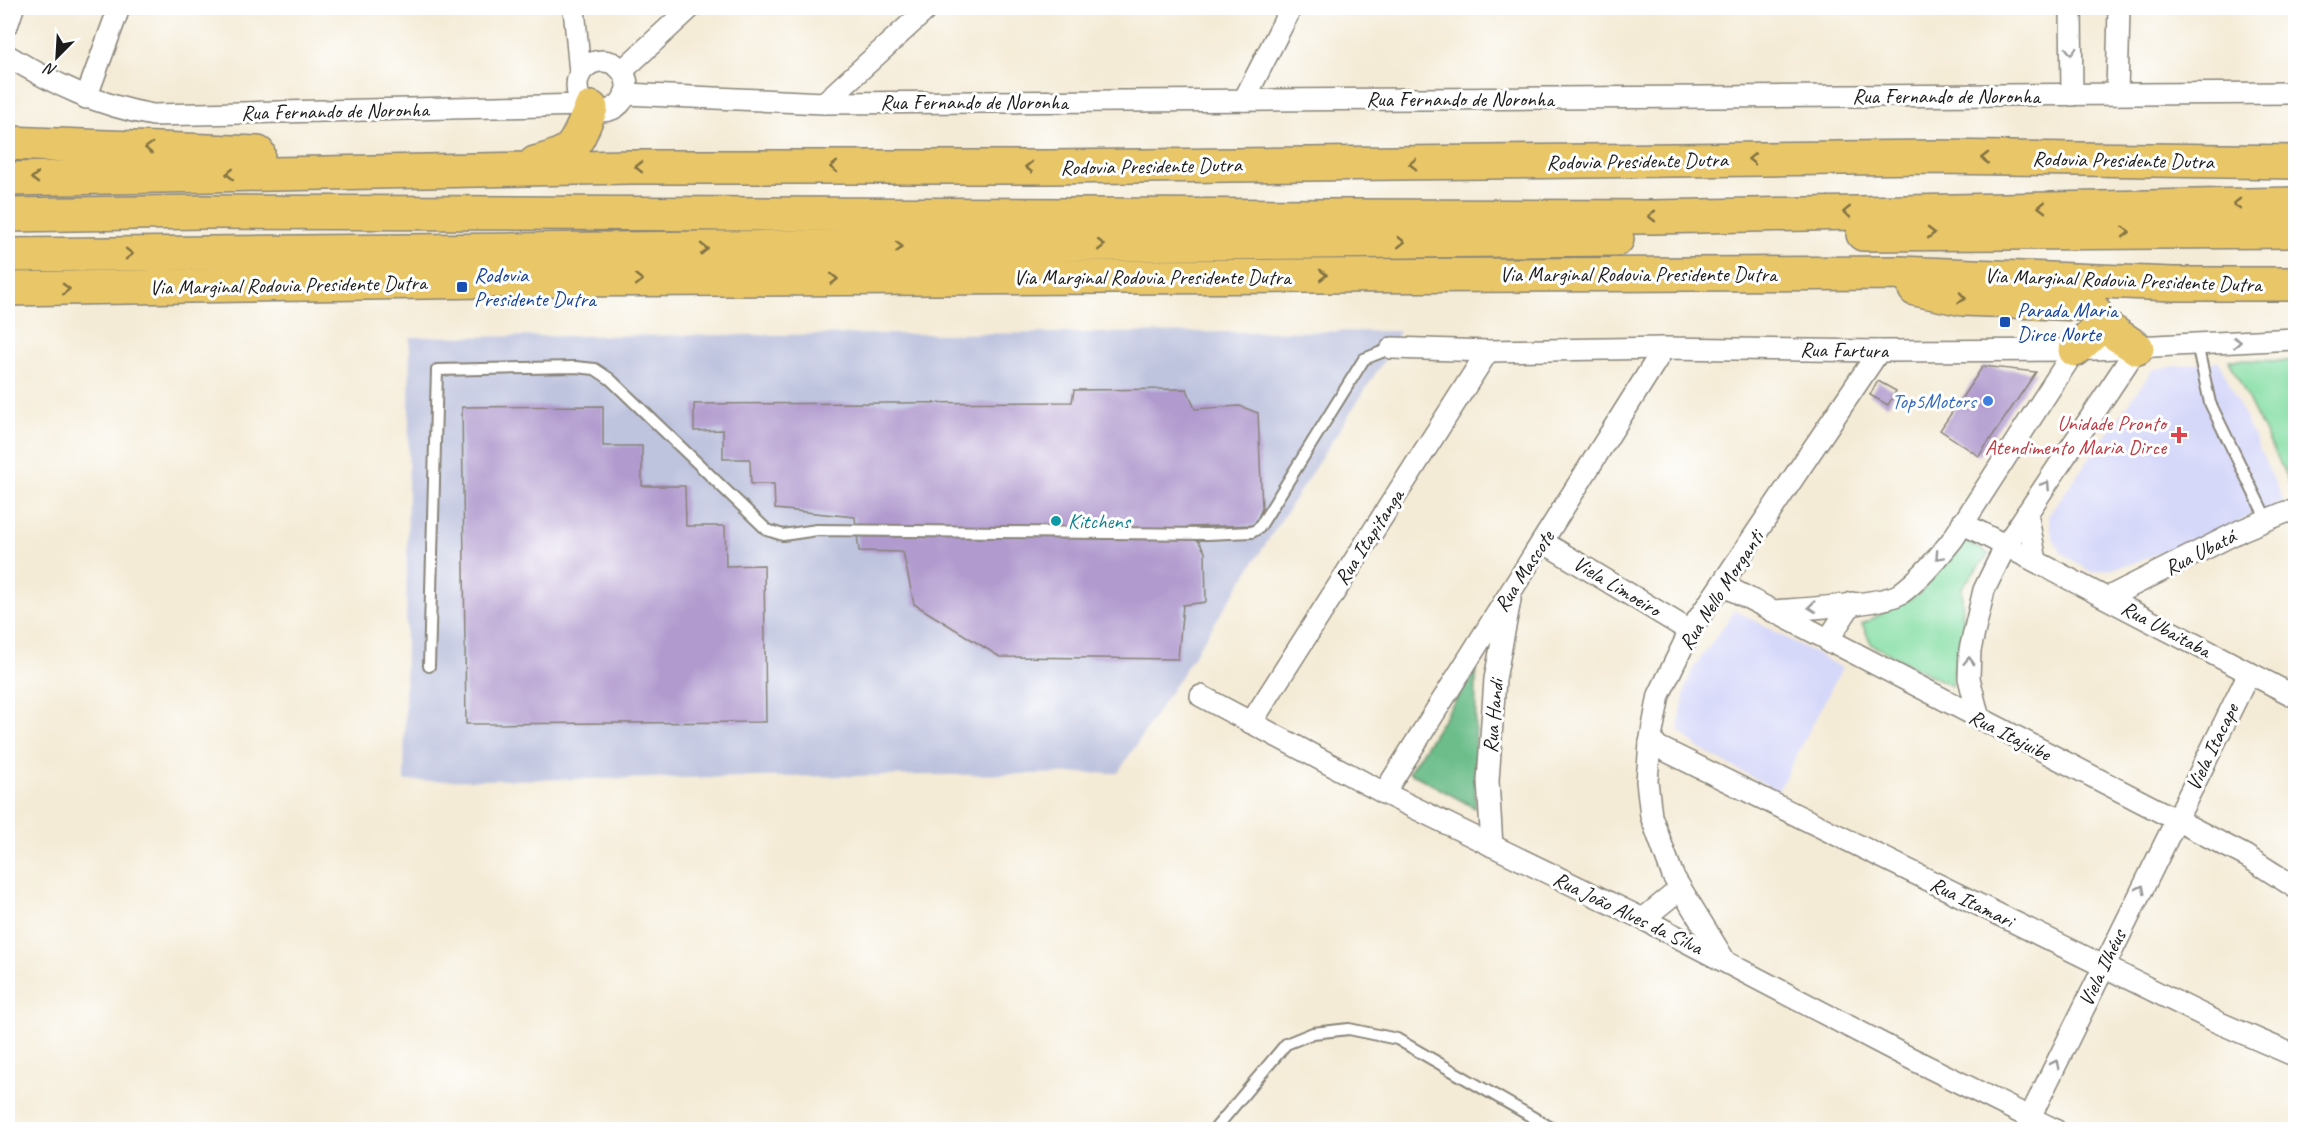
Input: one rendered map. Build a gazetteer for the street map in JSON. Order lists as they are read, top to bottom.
{
  "streets": {
    "highway": ["Rodovia Presidente Dutra", "Via Marginal Rodovia Presidente Dutra"],
    "street": [
      "Rua Fernando de Noronha",
      "Rua Fartura",
      "Rua Itapitanga",
      "Rua Ubatá",
      "Rua Mascote",
      "Viela Limoeiro",
      "Rua Nello Morganti",
      "Rua Ubaitaba",
      "Rua Handi",
      "Rua Itajuibe",
      "Viela Itacape",
      "Rua Itamari",
      "Rua João Alves da Silva",
      "Viela Ilhéus"
    ]
  },
  "crossings": [
    ["Rua Fartura", "Rua Itapitanga"],
    ["Rua Fartura", "Rua Mascote"],
    ["Rua Fartura", "Rua Nello Morganti"],
    ["Rua Itapitanga", "Rua João Alves da Silva"],
    ["Rua Ubatá", "Rua Ubaitaba"],
    ["Rua Mascote", "Viela Limoeiro"],
    ["Rua Mascote", "Rua Handi"],
    ["Rua Mascote", "Rua João Alves da Silva"],
    ["Viela Limoeiro", "Rua Nello Morganti"],
    ["Rua Nello Morganti", "Rua Itajuibe"],
    ["Rua Nello Morganti", "Rua Itamari"],
    ["Rua Nello Morganti", "Rua João Alves da Silva"],
    ["Rua Ubaitaba", "Viela Itacape"],
    ["Rua Handi", "Rua João Alves da Silva"],
    ["Rua Itajuibe", "Viela Itacape"],
    ["Rua Itajuibe", "Viela Ilhéus"],
    ["Viela Itacape", "Viela Ilhéus"],
    ["Rua Itamari", "Viela Ilhéus"],
    ["Rua João Alves da Silva", "Viela Ilhéus"]
  ],
  "one_way": ["Viela Ilhéus"],
  "places": {
    "transit": ["Rodovia Presidente Dutra", "Parada Maria Dirce Norte"],
    "other": ["Top5Motors", "Kitchens"],
    "health": ["Unidade Pronto Atendimento Maria Dirce"]
  },
  "north": "bottom left"
}
